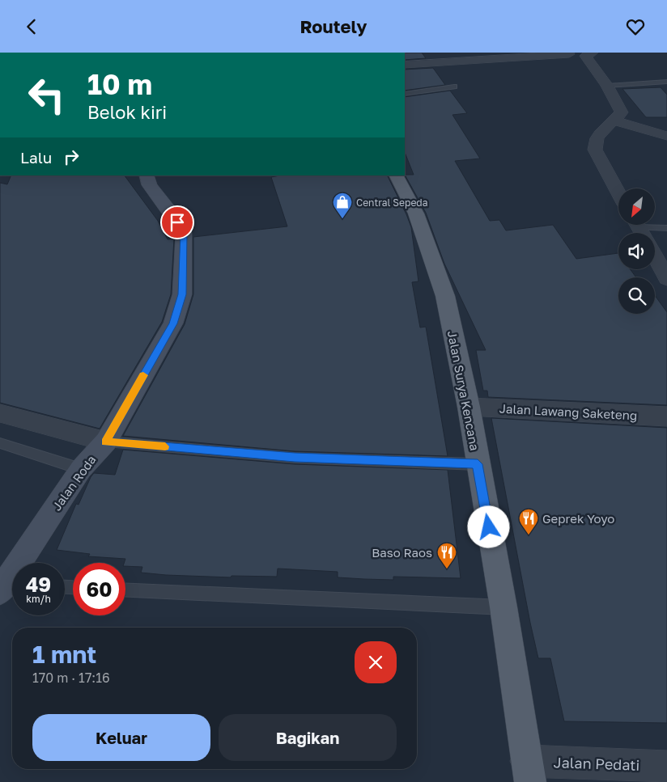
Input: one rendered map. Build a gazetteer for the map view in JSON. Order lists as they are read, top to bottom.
{
  "streets": {
    "main road": ["Jalan Surya Kencana"],
    "street": ["Jalan Lawang Saketeng", "Jalan Roda", "Jalan Pedati"]
  },
  "crossings": [
    ["Jalan Surya Kencana", "Jalan Lawang Saketeng"],
    ["Jalan Surya Kencana", "Jalan Pedati"]
  ],
  "places": {
    "shop": ["Central Sepeda"],
    "restaurant": ["Geprek Yoyo", "Baso Raos"]
  },
  "north": "bottom left",
  "page": {
    "header": "Routely",
    "turn": ["10 m", "Belok kiri"],
    "then": "Lalu",
    "speed": "49 km/h",
    "limit": "60",
    "heading": ["1 mnt", "170 m · 17:16"],
    "buttons": ["Keluar", "Bagikan"]
  }
}
